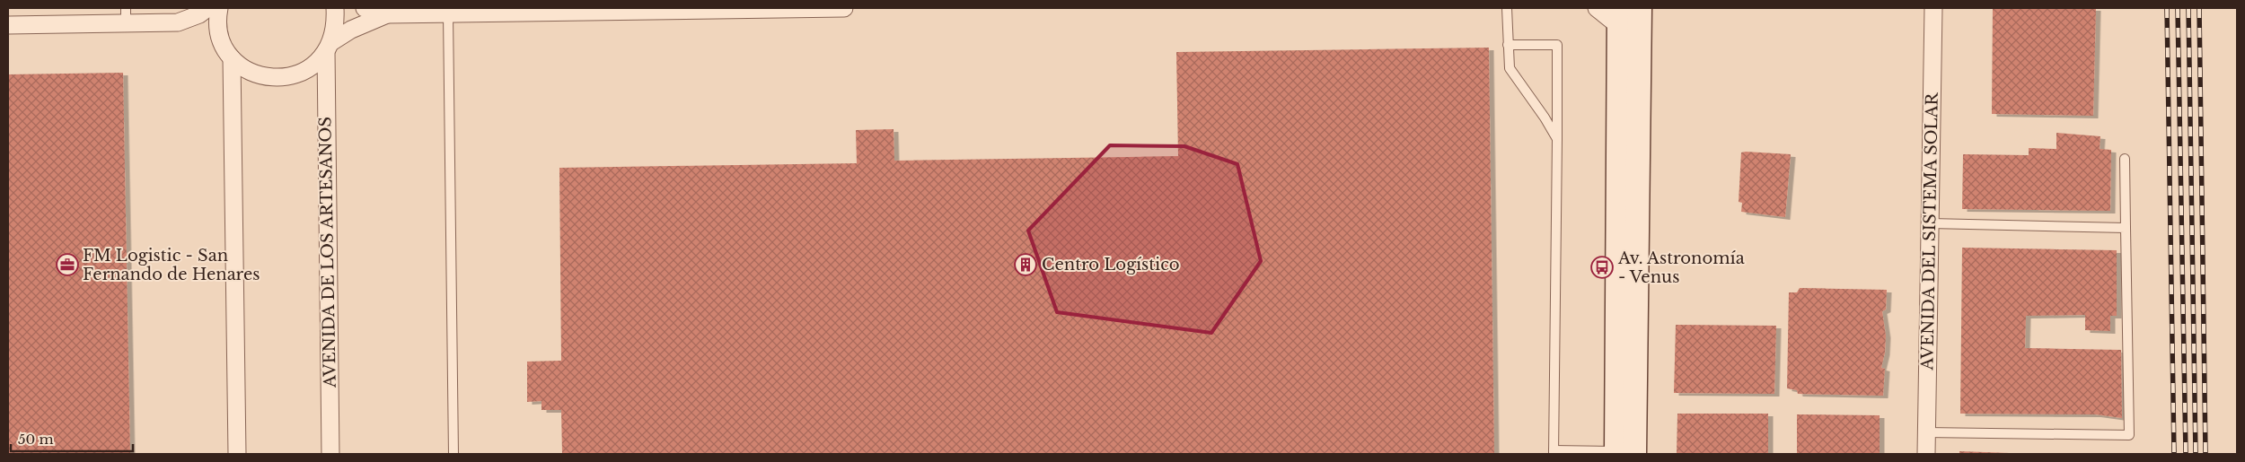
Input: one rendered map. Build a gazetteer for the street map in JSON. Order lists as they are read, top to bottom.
{
  "streets": {
    "street": ["AVENIDA DEL SISTEMA SOLAR", "AVENIDA DE LOS ARTESANOS"]
  },
  "places": {
    "office": ["FM Logistic - San Fernando de Henares"],
    "building": ["Centro Logístico"],
    "bus stop": ["Av. Astronomía - Venus"]
  },
  "scale_bar": "50 m"
}
